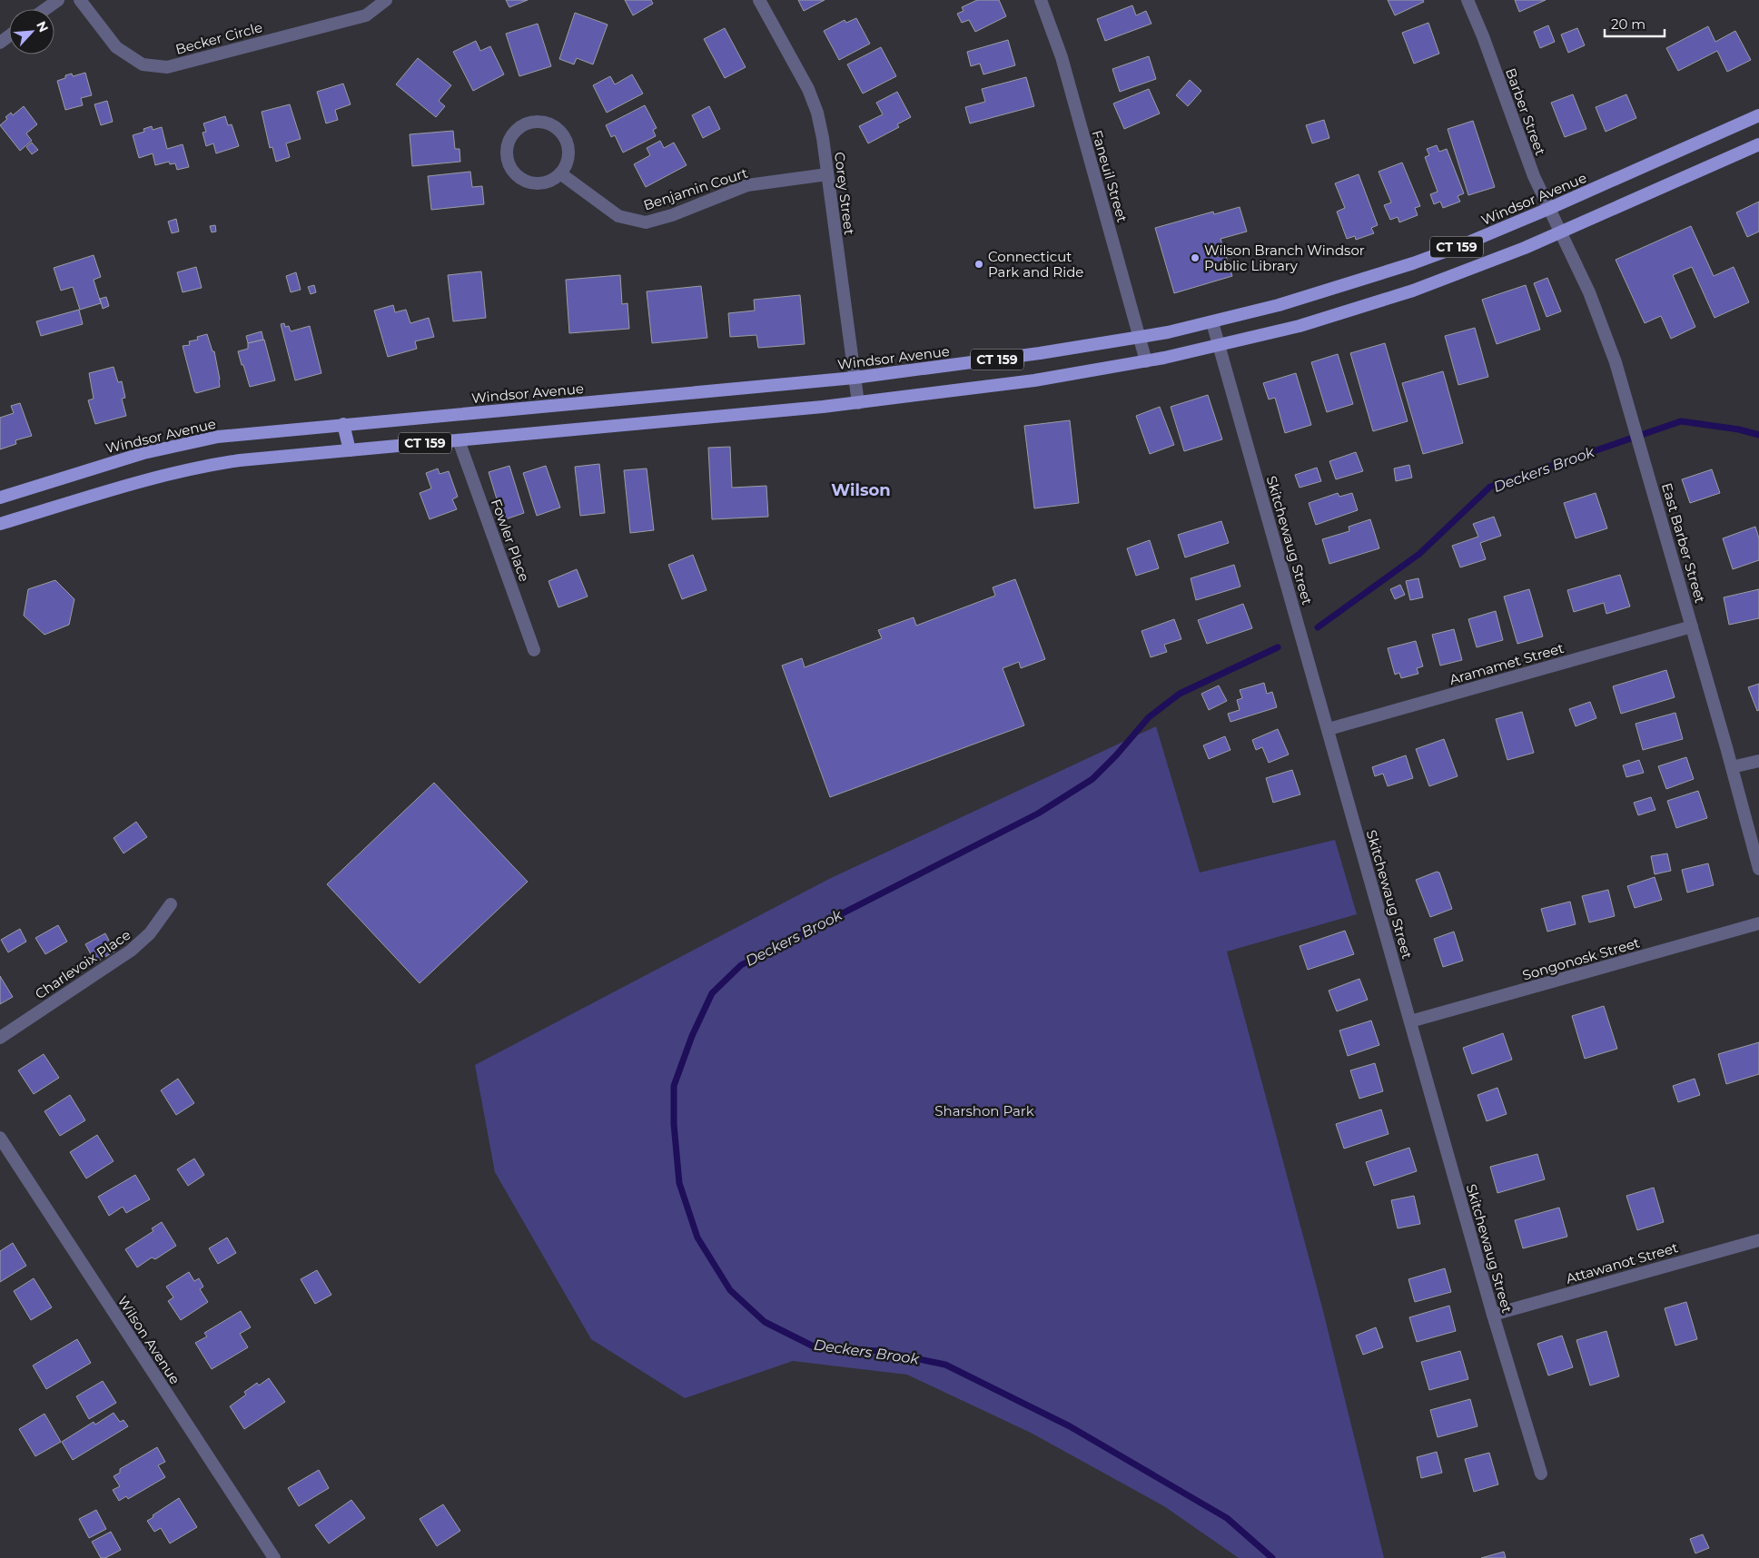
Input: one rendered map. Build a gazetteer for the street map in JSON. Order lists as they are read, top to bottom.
{
  "streets": {
    "main road": ["Windsor Avenue", "CT 159"],
    "street": [
      "Becker Circle",
      "Barber Street",
      "Faneuil Street",
      "Benjamin Court",
      "Corey Street",
      "Fowler Place",
      "Skitchewaug Street",
      "East Barber Street",
      "Aramamet Street",
      "Songonosk Street",
      "Charlevoix Place",
      "Attawanot Street",
      "Wilson Avenue"
    ]
  },
  "crossings": [
    ["Barber Street", "Windsor Avenue"],
    ["Barber Street", "CT 159"],
    ["Barber Street", "East Barber Street"],
    ["Faneuil Street", "Windsor Avenue"],
    ["Faneuil Street", "CT 159"],
    ["Benjamin Court", "Corey Street"],
    ["Corey Street", "Windsor Avenue"],
    ["Corey Street", "CT 159"],
    ["Windsor Avenue", "Skitchewaug Street"],
    ["CT 159", "Fowler Place"],
    ["CT 159", "Skitchewaug Street"],
    ["CT 159", "East Barber Street"],
    ["Skitchewaug Street", "Aramamet Street"],
    ["Skitchewaug Street", "Songonosk Street"],
    ["Skitchewaug Street", "Attawanot Street"],
    ["East Barber Street", "Aramamet Street"]
  ],
  "districts": ["Wilson"],
  "water": ["Deckers Brook"],
  "parks": ["Sharshon Park"],
  "places": ["Wilson Branch Windsor Public Library", "Connecticut Park and Ride"],
  "scale_bar": "20 m",
  "north": "top right"
}
